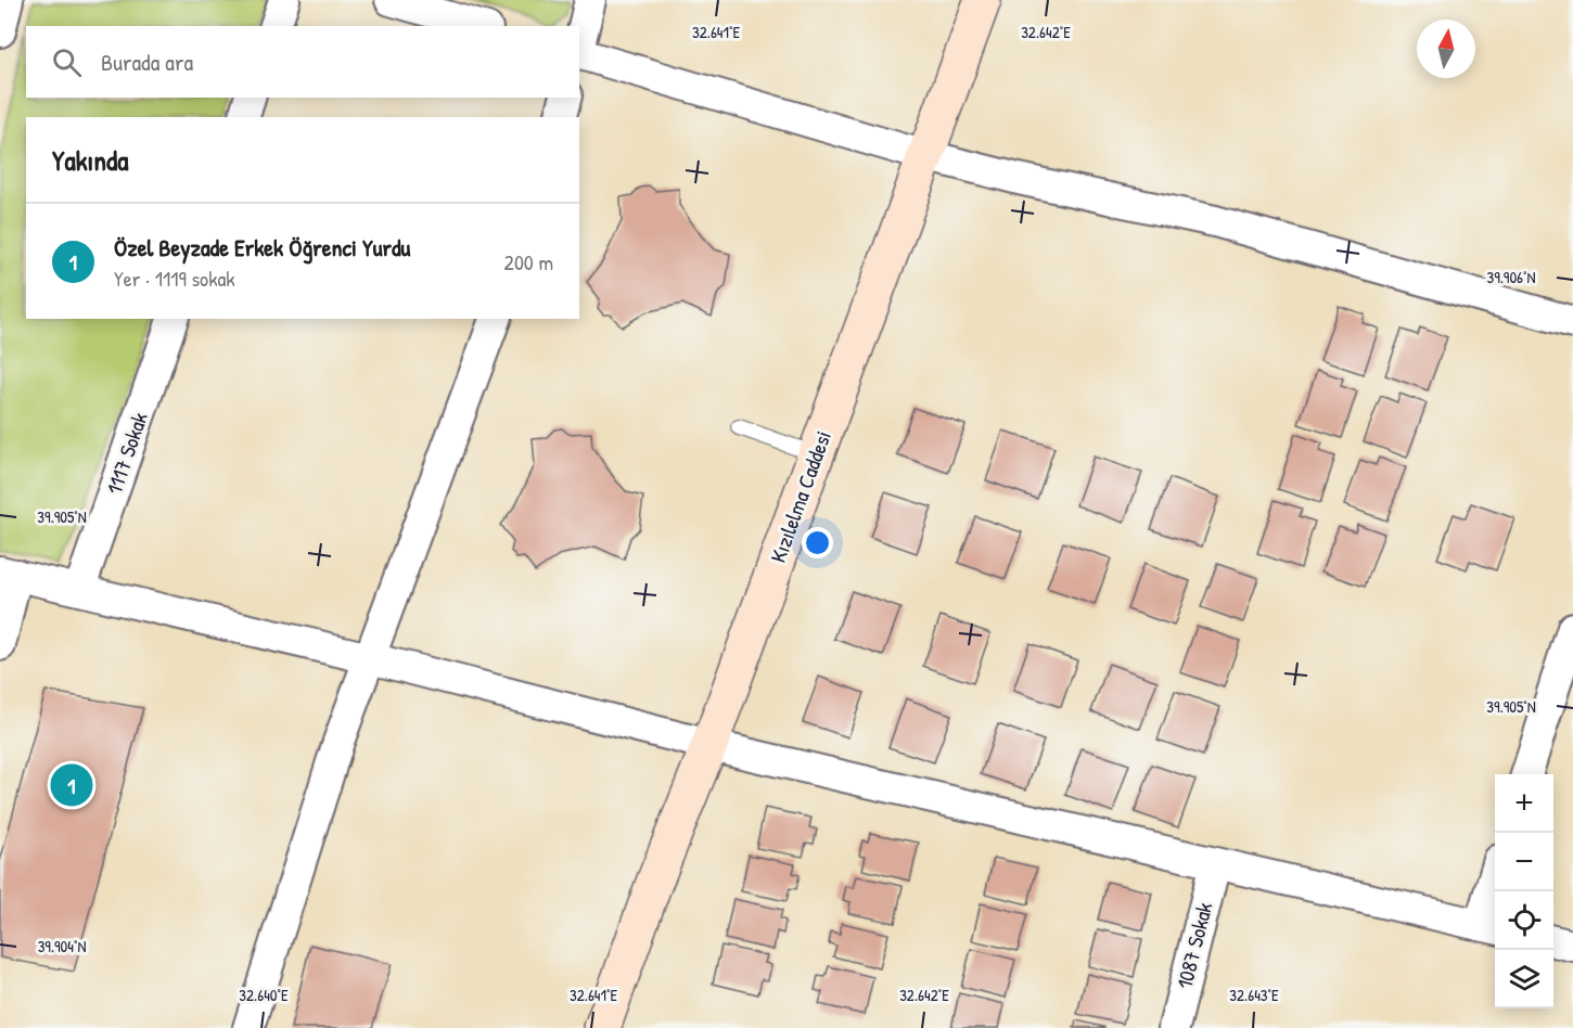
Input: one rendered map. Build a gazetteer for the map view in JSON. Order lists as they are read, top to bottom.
{
  "streets": {
    "street": ["1117 Sokak", "Kızılelma Caddesi", "1087 Sokak"]
  },
  "north": "top",
  "page": {
    "search": "Burada ara",
    "heading": "Yakında",
    "list": [
      {
        "mark": "1",
        "name": "Özel Beyzade Erkek Öğrenci Yurdu",
        "note": "Yer · 1119 sokak",
        "value": "200 m"
      }
    ],
    "pins": "1",
    "map_buttons": ["+", "−"]
  },
  "coordinates": [
    "32.641°E",
    "32.642°E",
    "39.906°N",
    "39.905°N",
    "39.904°N",
    "32.640°E",
    "32.643°E"
  ]
}
